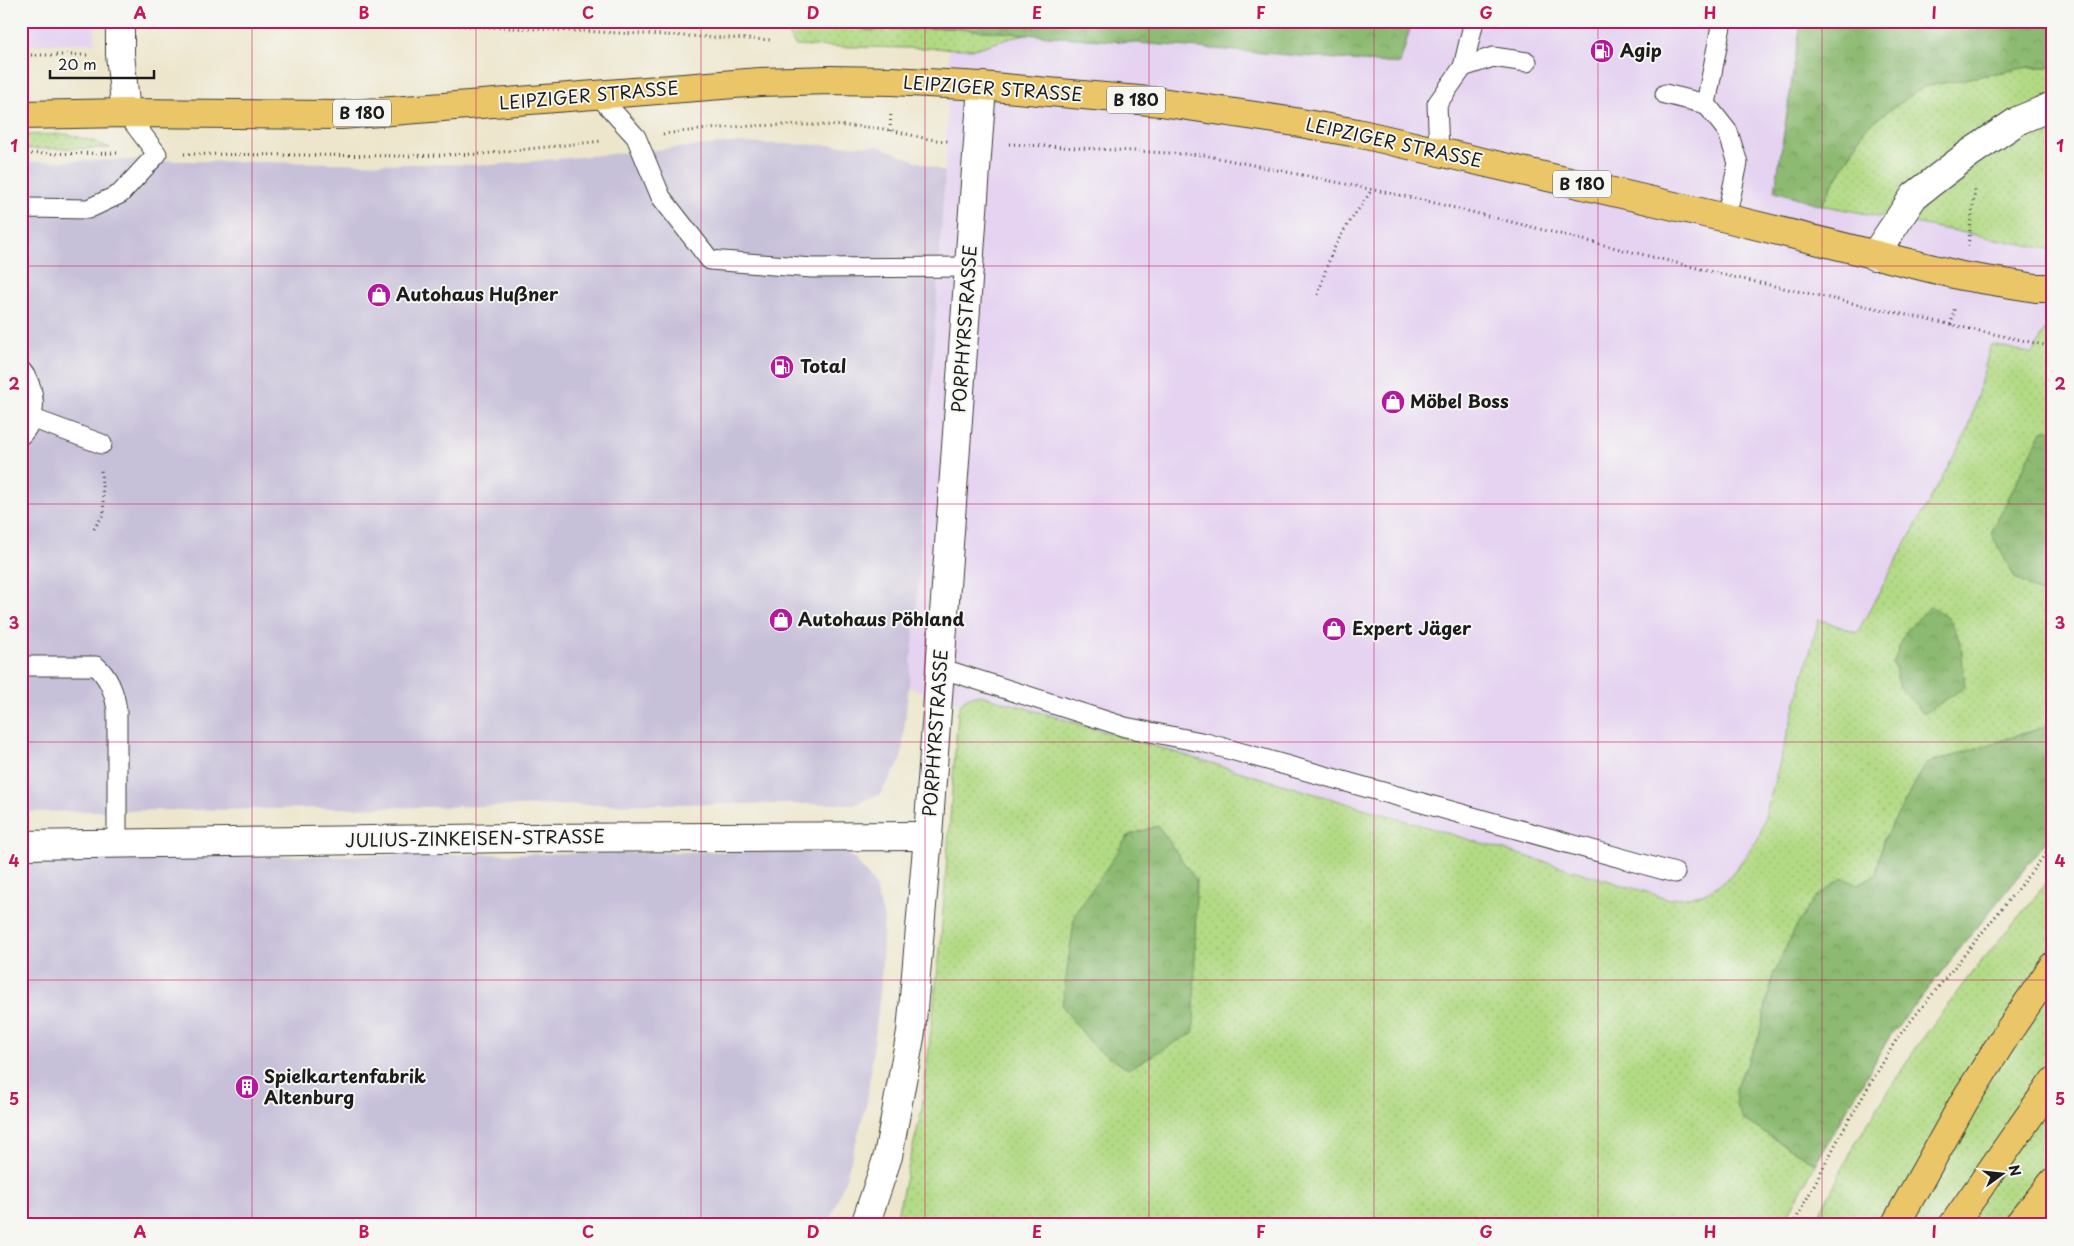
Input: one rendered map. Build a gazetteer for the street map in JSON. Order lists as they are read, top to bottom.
{
  "streets": {
    "main road": ["LEIPZIGER STRASSE", "B 180"],
    "street": ["PORPHYRSTRASSE", "JULIUS-ZINKEISEN-STRASSE"]
  },
  "crossings": [
    ["LEIPZIGER STRASSE", "PORPHYRSTRASSE"],
    ["PORPHYRSTRASSE", "JULIUS-ZINKEISEN-STRASSE"]
  ],
  "places": {
    "fuel station": ["Agip", "Total"],
    "shop": [
      "Autohaus Hußner",
      "Möbel Boss",
      "Autohaus Pöhland",
      "Expert Jäger"
    ],
    "building": ["Spielkartenfabrik Altenburg"]
  },
  "scale_bar": "20 m",
  "north": "right",
  "grid": {
    "columns": [
      "A",
      "B",
      "C",
      "D",
      "E",
      "F",
      "G",
      "H",
      "I"
    ],
    "rows": [
      "1",
      "2",
      "3",
      "4",
      "5"
    ]
  }
}
